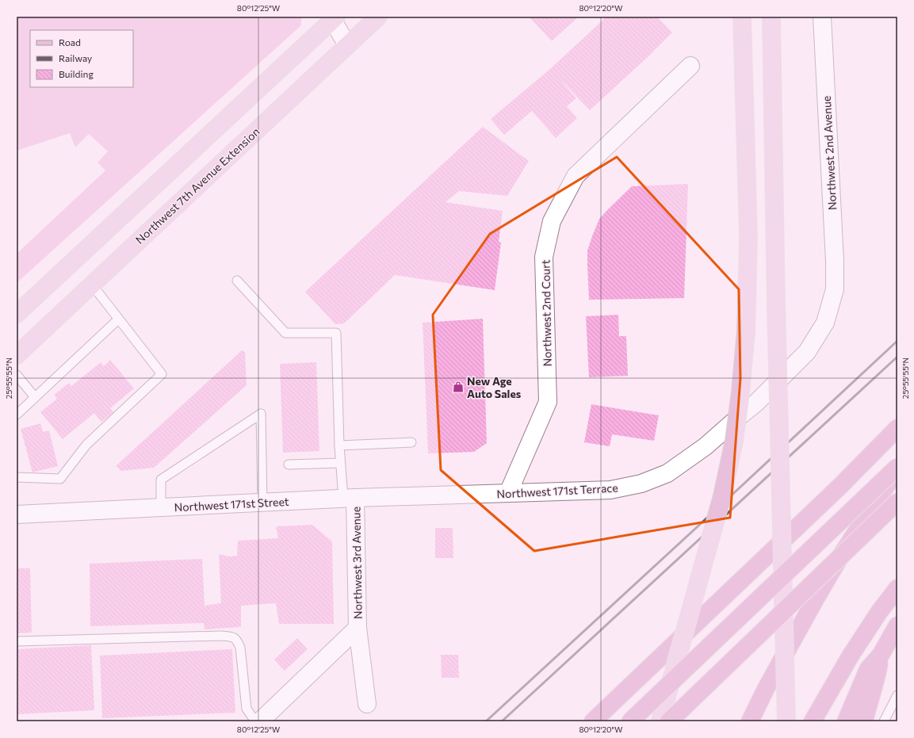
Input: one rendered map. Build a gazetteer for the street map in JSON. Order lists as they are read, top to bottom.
{
  "streets": {
    "main road": ["Northwest 7th Avenue Extension"],
    "street": [
      "Northwest 2nd Avenue",
      "Northwest 2nd Court",
      "Northwest 171st Terrace",
      "Northwest 171st Street",
      "Northwest 3rd Avenue"
    ]
  },
  "crossings": [
    ["Northwest 2nd Avenue", "Northwest 171st Terrace"],
    ["Northwest 2nd Court", "Northwest 171st Terrace"],
    ["Northwest 171st Terrace", "Northwest 171st Street"],
    ["Northwest 171st Street", "Northwest 3rd Avenue"]
  ],
  "places": {
    "shop": ["New Age Auto Sales"]
  },
  "legend": ["Road", "Railway", "Building"],
  "coordinates": ["80°12'25\"W", "80°12'20\"W", "25°55'55\"N"]
}
